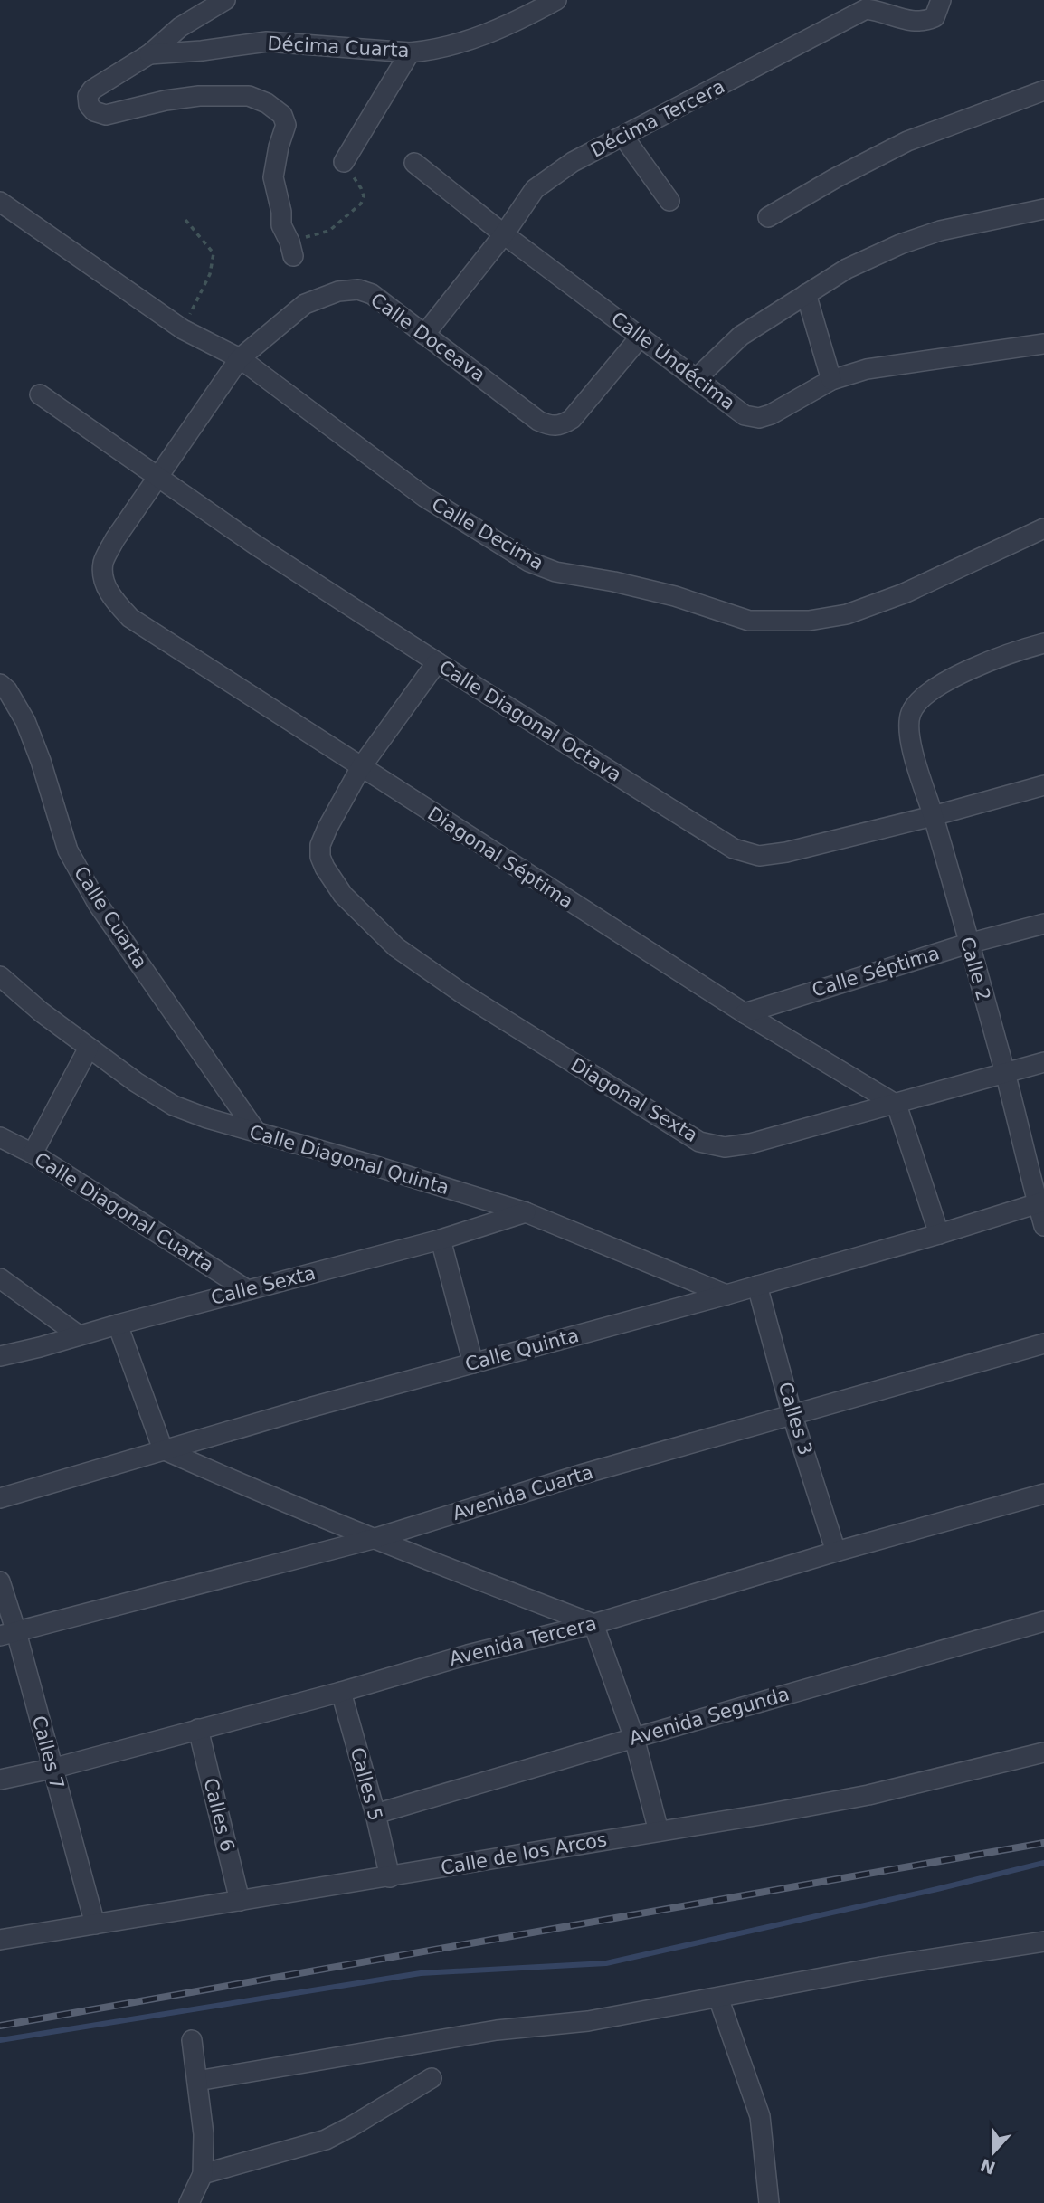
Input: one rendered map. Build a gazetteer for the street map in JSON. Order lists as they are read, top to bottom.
{
  "streets": {
    "street": [
      "Décima Cuarta",
      "Décima Tercera",
      "Calle Doceava",
      "Calle Undécima",
      "Calle Decima",
      "Calle Diagonal Octava",
      "Diagonal Séptima",
      "Calle Cuarta",
      "Calle 2",
      "Calle Séptima",
      "Diagonal Sexta",
      "Calle Diagonal Quinta",
      "Calle Diagonal Cuarta",
      "Calle Sexta",
      "Calle Quinta",
      "Calles 3",
      "Avenida Cuarta",
      "Avenida Tercera",
      "Avenida Segunda",
      "Calles 7",
      "Calles 5",
      "Calles 6",
      "Calle de los Arcos"
    ]
  },
  "crossings": [
    ["Décima Tercera", "Calle Doceava"],
    ["Décima Tercera", "Calle Undécima"],
    ["Calle Doceava", "Calle Undécima"],
    ["Calle Doceava", "Calle Decima"],
    ["Calle Doceava", "Calle Diagonal Octava"],
    ["Calle Doceava", "Diagonal Séptima"],
    ["Calle Diagonal Octava", "Calle 2"],
    ["Calle Diagonal Octava", "Diagonal Sexta"],
    ["Diagonal Séptima", "Calle Séptima"],
    ["Diagonal Séptima", "Diagonal Sexta"],
    ["Calle Cuarta", "Calle Diagonal Quinta"],
    ["Calle 2", "Calle Séptima"],
    ["Calle 2", "Diagonal Sexta"],
    ["Calle 2", "Calle Quinta"],
    ["Calle Diagonal Quinta", "Calle Sexta"],
    ["Calle Diagonal Quinta", "Calle Quinta"],
    ["Calle Diagonal Cuarta", "Calle Sexta"],
    ["Calle Quinta", "Calles 3"],
    ["Calles 3", "Avenida Cuarta"],
    ["Calles 3", "Avenida Tercera"],
    ["Avenida Cuarta", "Calles 7"],
    ["Avenida Tercera", "Calles 7"],
    ["Avenida Tercera", "Calles 5"],
    ["Avenida Tercera", "Calles 6"],
    ["Avenida Segunda", "Calles 5"],
    ["Calles 7", "Calle de los Arcos"],
    ["Calles 5", "Calle de los Arcos"],
    ["Calles 6", "Calle de los Arcos"]
  ],
  "north": "bottom"
}
